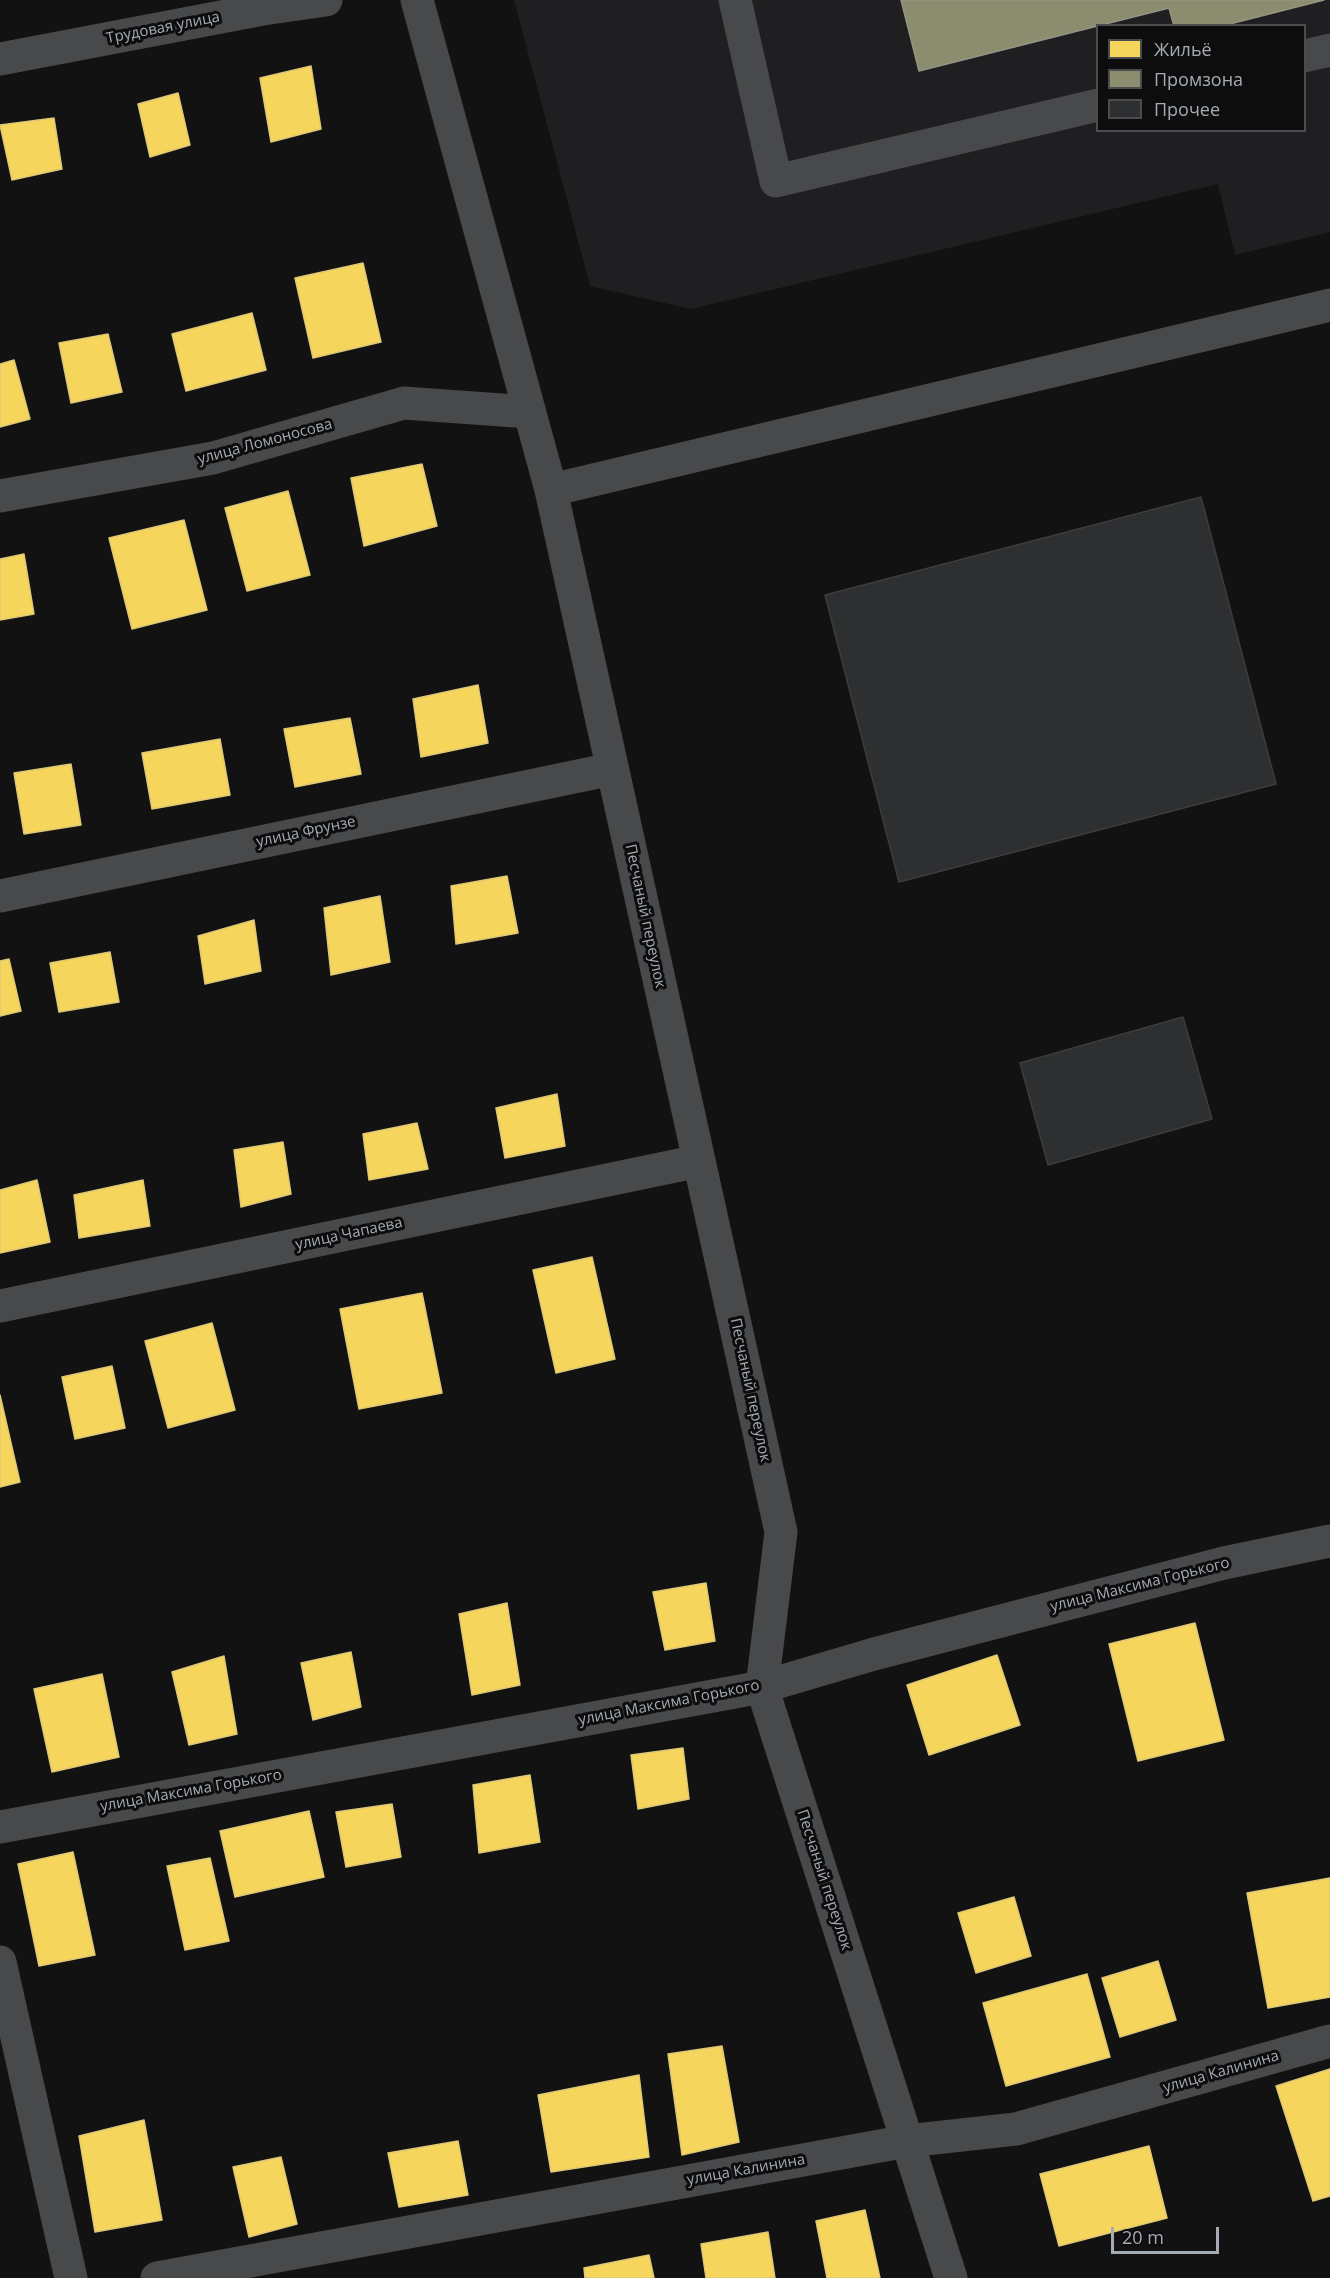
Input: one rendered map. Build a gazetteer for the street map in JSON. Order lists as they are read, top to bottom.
{
  "streets": {
    "street": [
      "Трудовая улица",
      "улица Ломоносова",
      "улица Фрунзе",
      "Песчаный переулок",
      "улица Чапаева",
      "улица Максима Горького",
      "улица Калинина"
    ]
  },
  "crossings": [
    ["улица Ломоносова", "Песчаный переулок"],
    ["улица Фрунзе", "Песчаный переулок"],
    ["Песчаный переулок", "улица Чапаева"],
    ["Песчаный переулок", "улица Максима Горького"],
    ["Песчаный переулок", "улица Калинина"]
  ],
  "legend": ["Жильё", "Промзона", "Прочее"],
  "scale_bar": "20 m"
}
